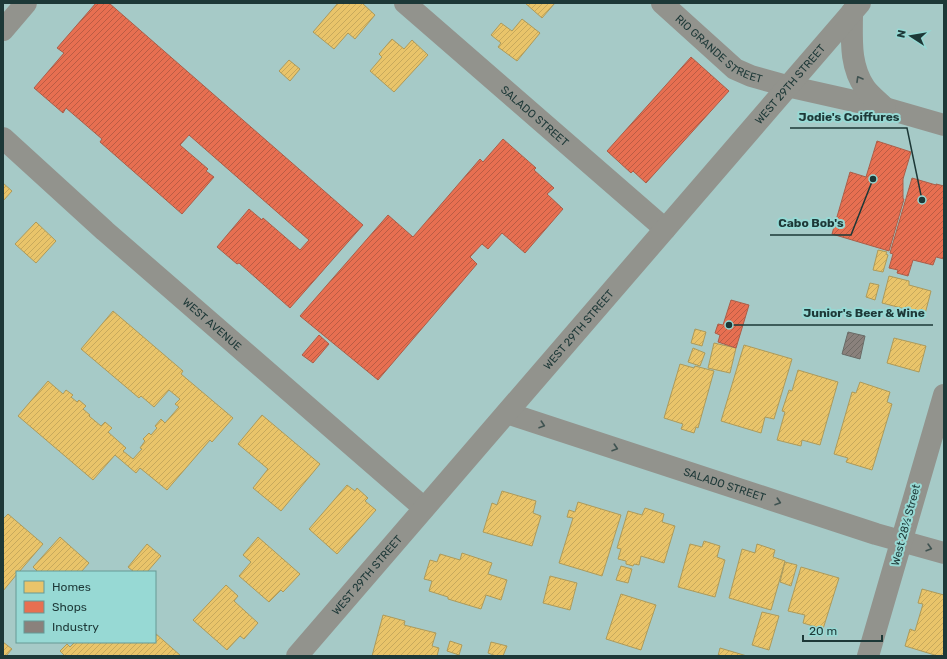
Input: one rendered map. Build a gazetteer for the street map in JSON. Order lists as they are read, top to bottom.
{
  "streets": {
    "street": [
      "RIO GRANDE STREET",
      "WEST 29TH STREET",
      "SALADO STREET",
      "WEST AVENUE",
      "West 28½ Street"
    ]
  },
  "crossings": [
    ["RIO GRANDE STREET", "WEST 29TH STREET"],
    ["WEST 29TH STREET", "SALADO STREET"],
    ["WEST 29TH STREET", "WEST AVENUE"],
    ["SALADO STREET", "West 28½ Street"]
  ],
  "one_way": ["SALADO STREET"],
  "places": ["Cabo Bob's", "Jodie's Coiffures", "Junior's Beer & Wine"],
  "legend": ["Homes", "Shops", "Industry"],
  "scale_bar": "20 m",
  "north": "left"
}
